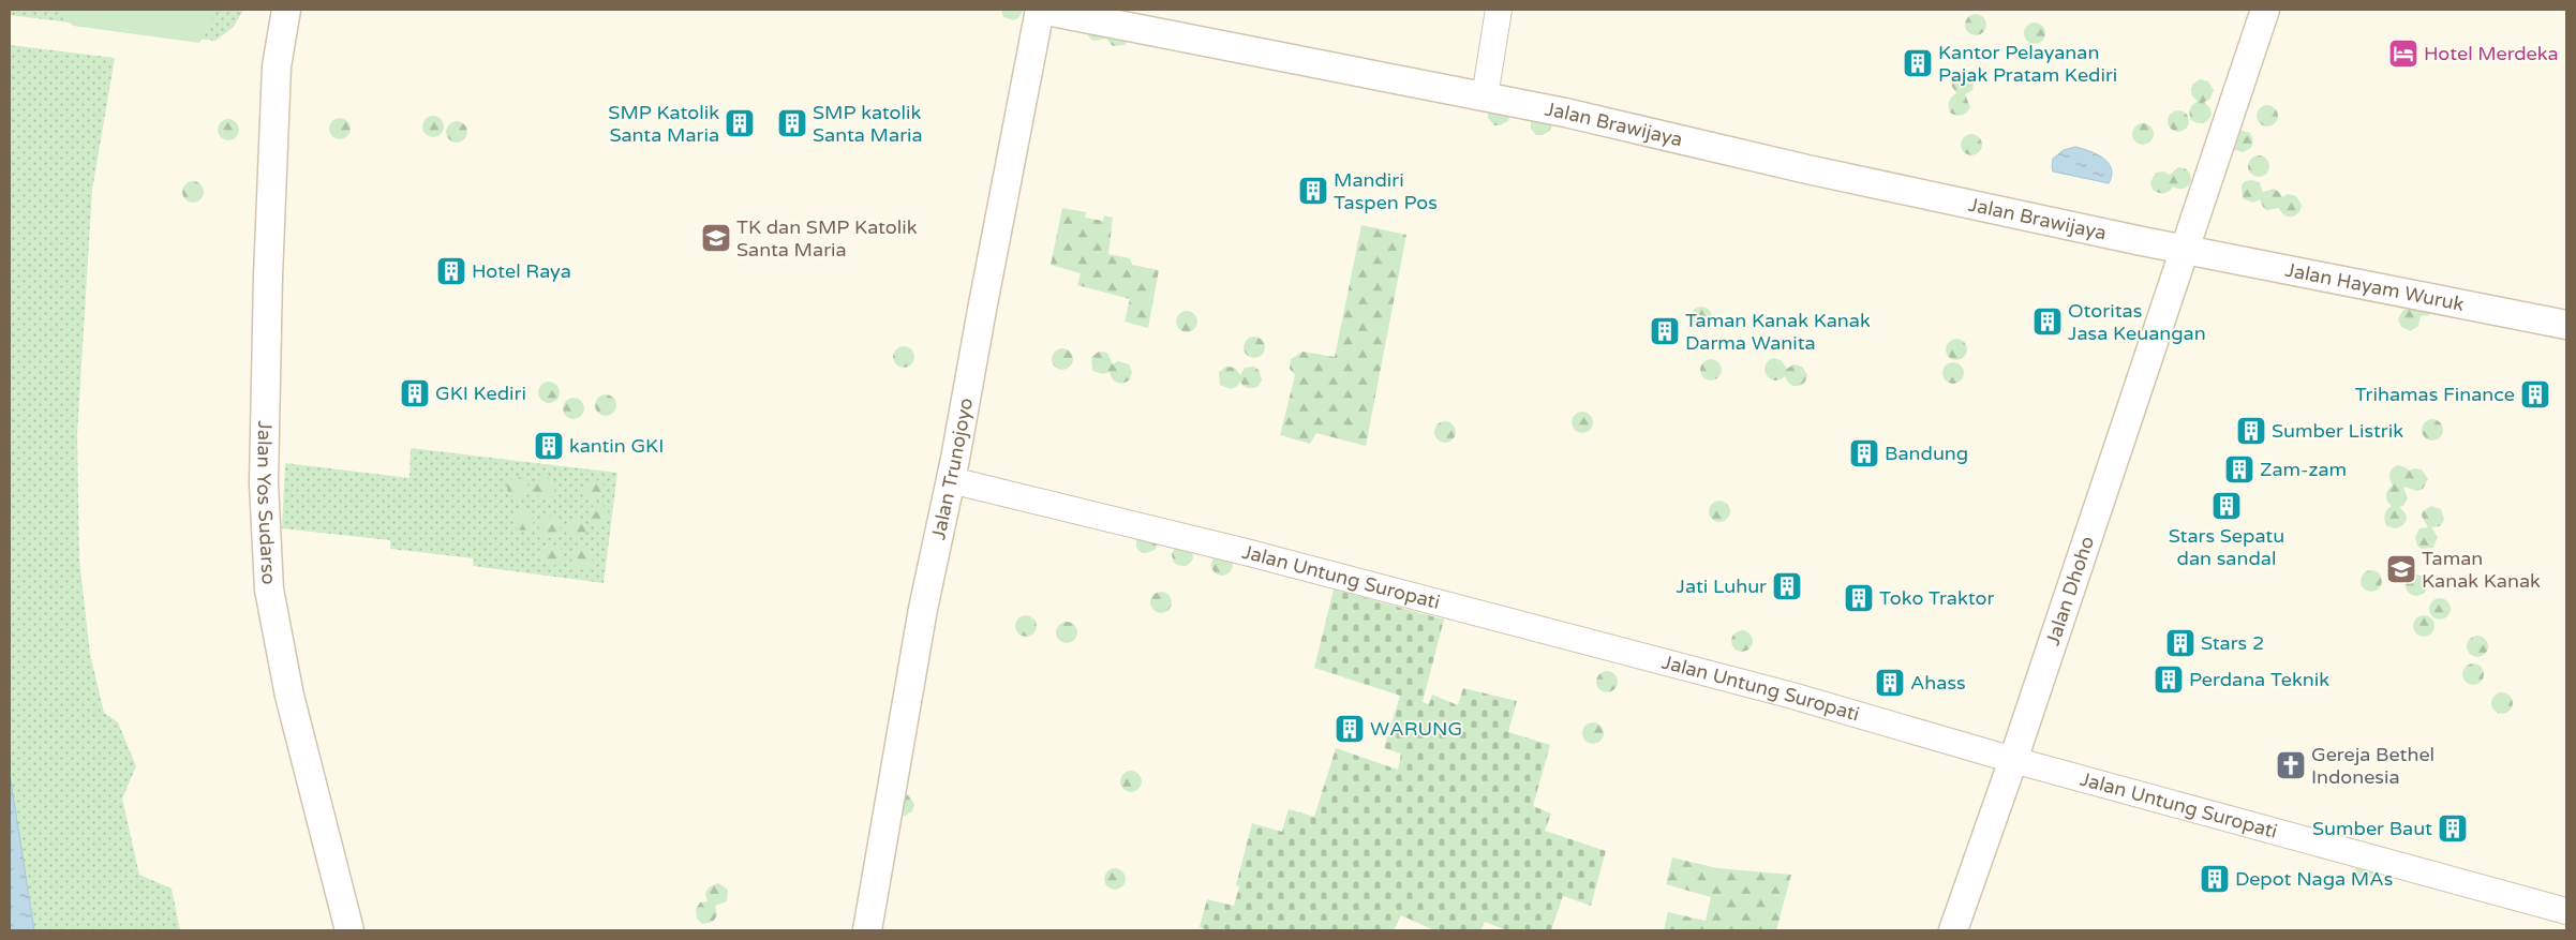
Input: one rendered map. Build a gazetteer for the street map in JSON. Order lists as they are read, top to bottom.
{
  "streets": {
    "main road": [
      "Jalan Brawijaya",
      "Jalan Hayam Wuruk",
      "Jalan Trunojoyo",
      "Jalan Yos Sudarso",
      "Jalan Dhoho"
    ],
    "street": ["Jalan Untung Suropati"]
  },
  "crossings": [
    ["Jalan Brawijaya", "Jalan Hayam Wuruk"],
    ["Jalan Brawijaya", "Jalan Trunojoyo"],
    ["Jalan Brawijaya", "Jalan Dhoho"],
    ["Jalan Hayam Wuruk", "Jalan Dhoho"],
    ["Jalan Trunojoyo", "Jalan Untung Suropati"],
    ["Jalan Untung Suropati", "Jalan Dhoho"]
  ],
  "places": {
    "hotel": ["Hotel Merdeka"],
    "building": [
      "Kantor Pelayanan Pajak Pratam Kediri",
      "SMP Katolik Santa Maria",
      "SMP katolik Santa Maria",
      "Mandiri Taspen Pos",
      "Hotel Raya",
      "Otoritas Jasa Keuangan",
      "Taman Kanak Kanak Darma Wanita",
      "GKI Kediri",
      "Trihamas Finance",
      "Sumber Listrik",
      "kantin GKI",
      "Bandung",
      "Zam-zam",
      "Stars Sepatu dan sandal",
      "Jati Luhur",
      "Toko Traktor",
      "Stars 2",
      "Perdana Teknik",
      "Ahass",
      "WARUNG",
      "Sumber Baut",
      "Depot Naga MAs"
    ],
    "school or university": ["TK dan SMP Katolik Santa Maria", "Taman Kanak Kanak"],
    "church": ["Gereja Bethel Indonesia"]
  }
}
